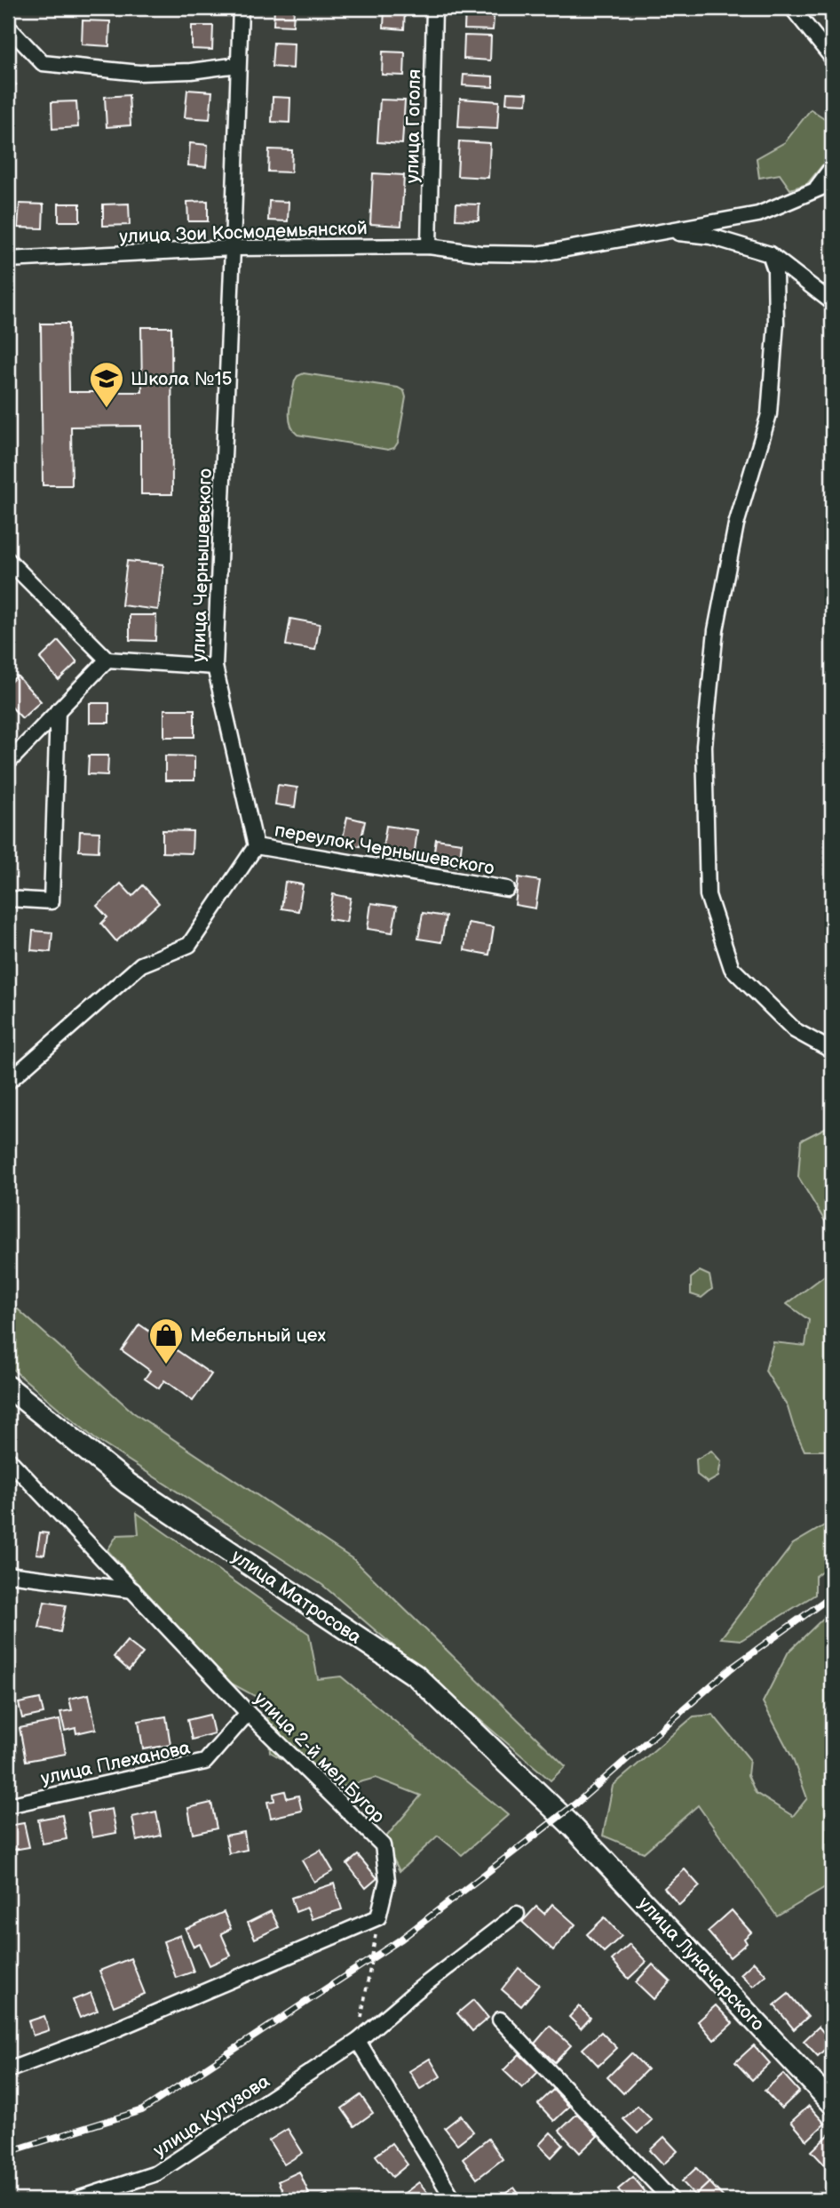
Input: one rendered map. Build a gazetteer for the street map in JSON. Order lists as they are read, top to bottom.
{
  "streets": {
    "main road": ["улица Матросова", "улица Луначарского"],
    "street": [
      "улица Гоголя",
      "улица Зои Космодемьянской",
      "улица Чернышевского",
      "переулок Чернышевского",
      "улица 2-й мел.Бугор",
      "улица Плеханова",
      "улица Кутузова"
    ]
  },
  "crossings": [
    ["улица Гоголя", "улица Зои Космодемьянской"],
    ["улица Зои Космодемьянской", "улица Чернышевского"],
    ["улица Чернышевского", "переулок Чернышевского"],
    ["улица Матросова", "улица Луначарского"],
    ["улица 2-й мел.Бугор", "улица Плеханова"]
  ],
  "places": {
    "school or university": ["Школа №15"],
    "shop": ["Мебельный цех"]
  }
}
